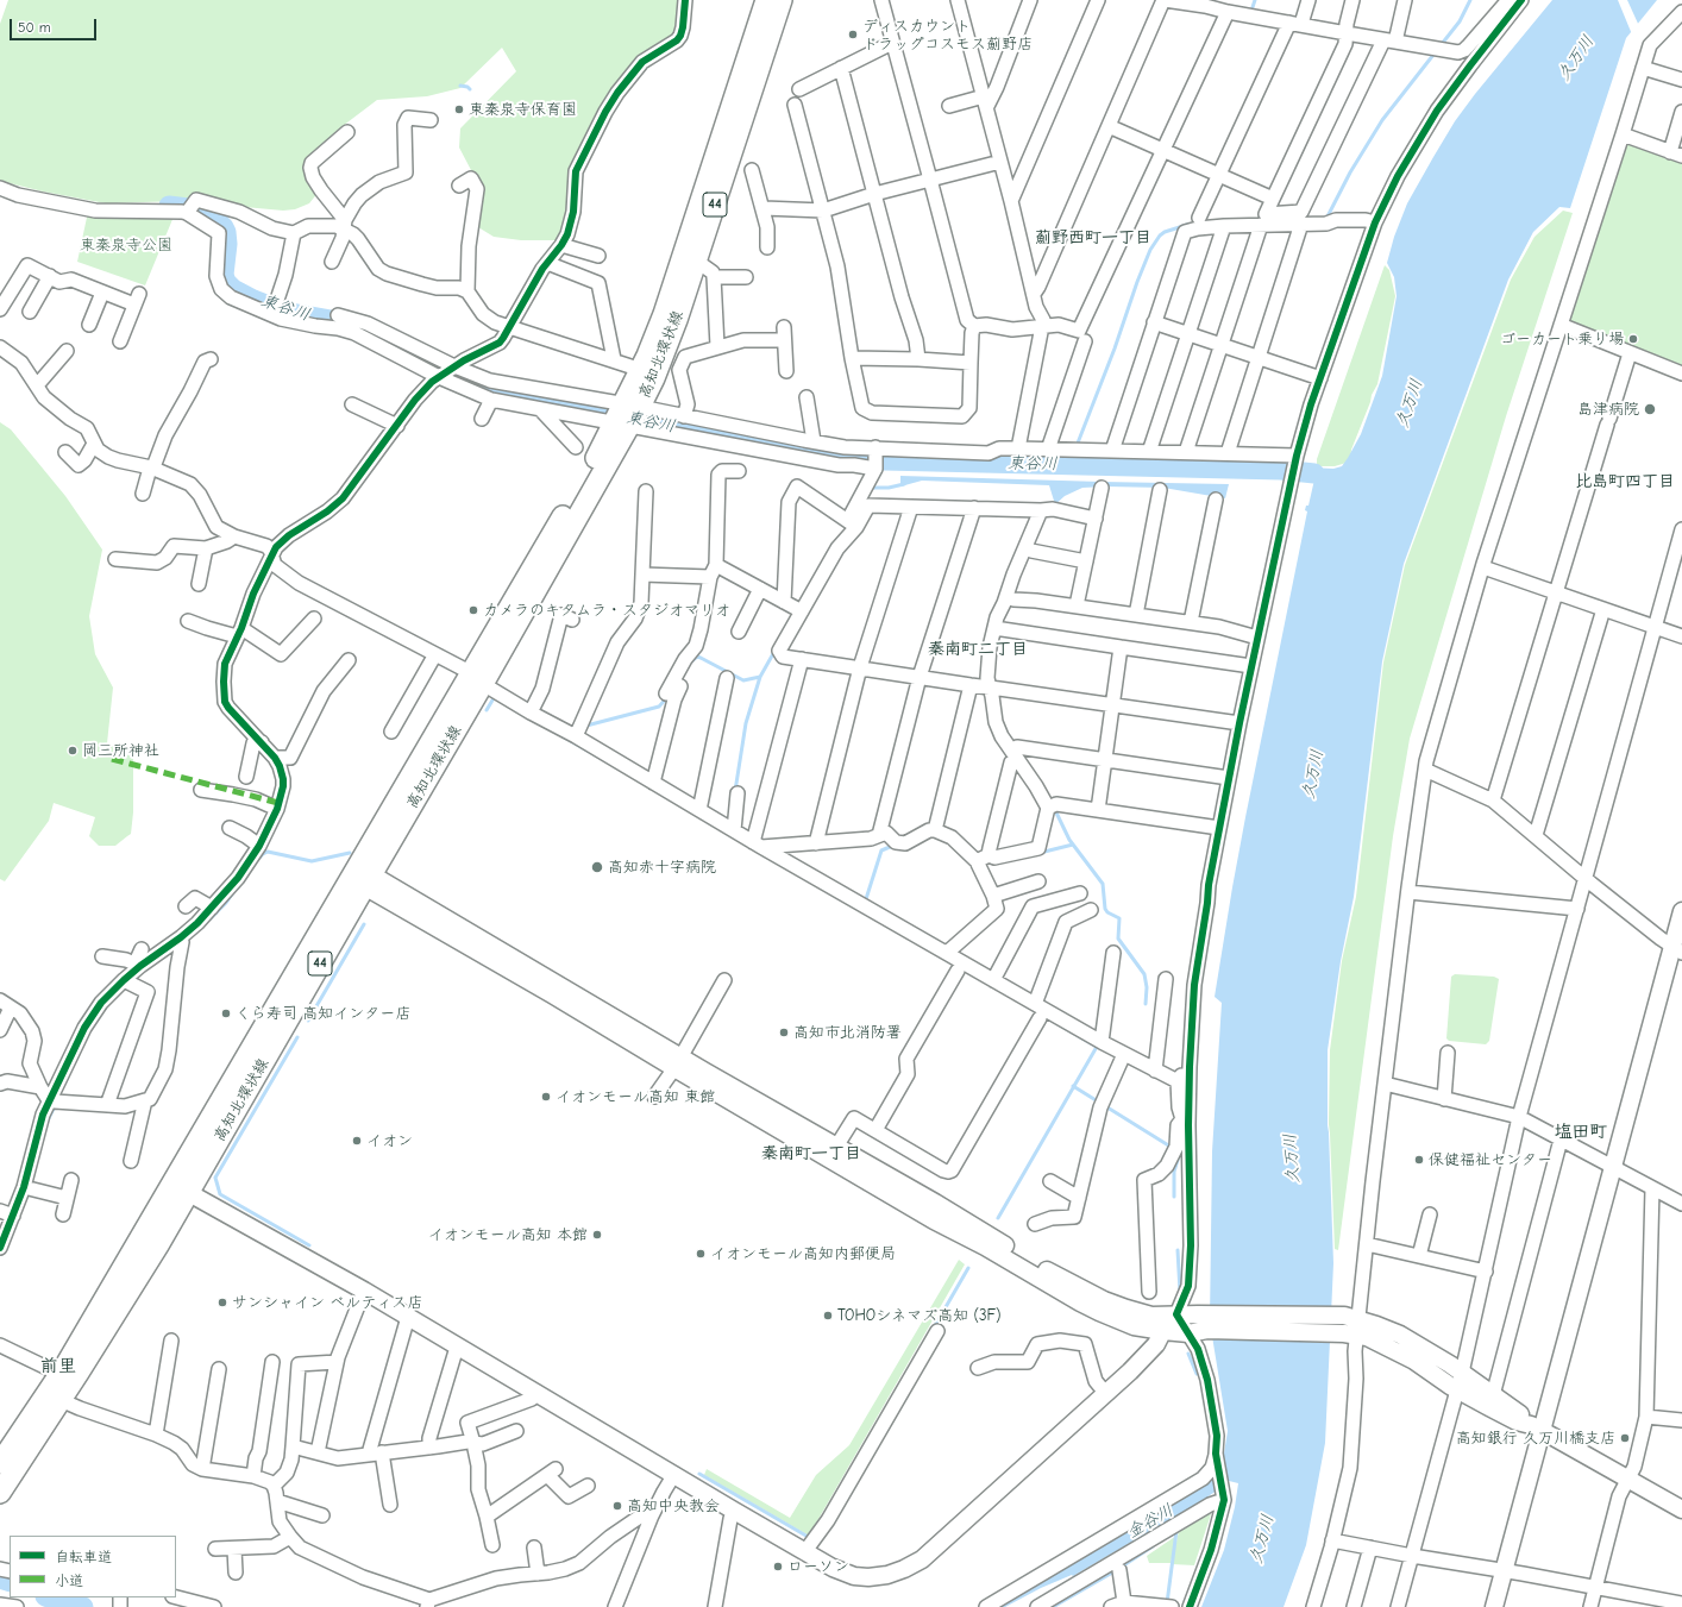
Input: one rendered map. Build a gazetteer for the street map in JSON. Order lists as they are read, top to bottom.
{
  "streets": {
    "main road": ["44", "高知北環状線"]
  },
  "districts": [
    "薊野西町一丁目",
    "比島町四丁目",
    "秦南町二丁目",
    "塩田町",
    "秦南町一丁目",
    "前里"
  ],
  "water": ["久万川", "東谷川", "金谷川"],
  "parks": ["東秦泉寺公園"],
  "places": [
    "ディスカウント ドラッグコスモス薊野店",
    "東秦泉寺保育園",
    "ゴーカート乗り場",
    "島津病院",
    "カメラのキタムラ・スタジオマリオ",
    "岡三所神社",
    "高知赤十字病院",
    "くら寿司 高知インター店",
    "高知市北消防署",
    "イオンモール高知 東館",
    "イオン",
    "保健福祉センター",
    "イオンモール高知 本館",
    "イオンモール高知内郵便局",
    "サンシャイン ベルティス店",
    "TOHOシネマズ高知 (3F)",
    "高知銀行 久万川橋支店",
    "高知中央教会",
    "ローソン"
  ],
  "legend": ["自転車道", "小道"],
  "scale_bar": "50 m"
}
